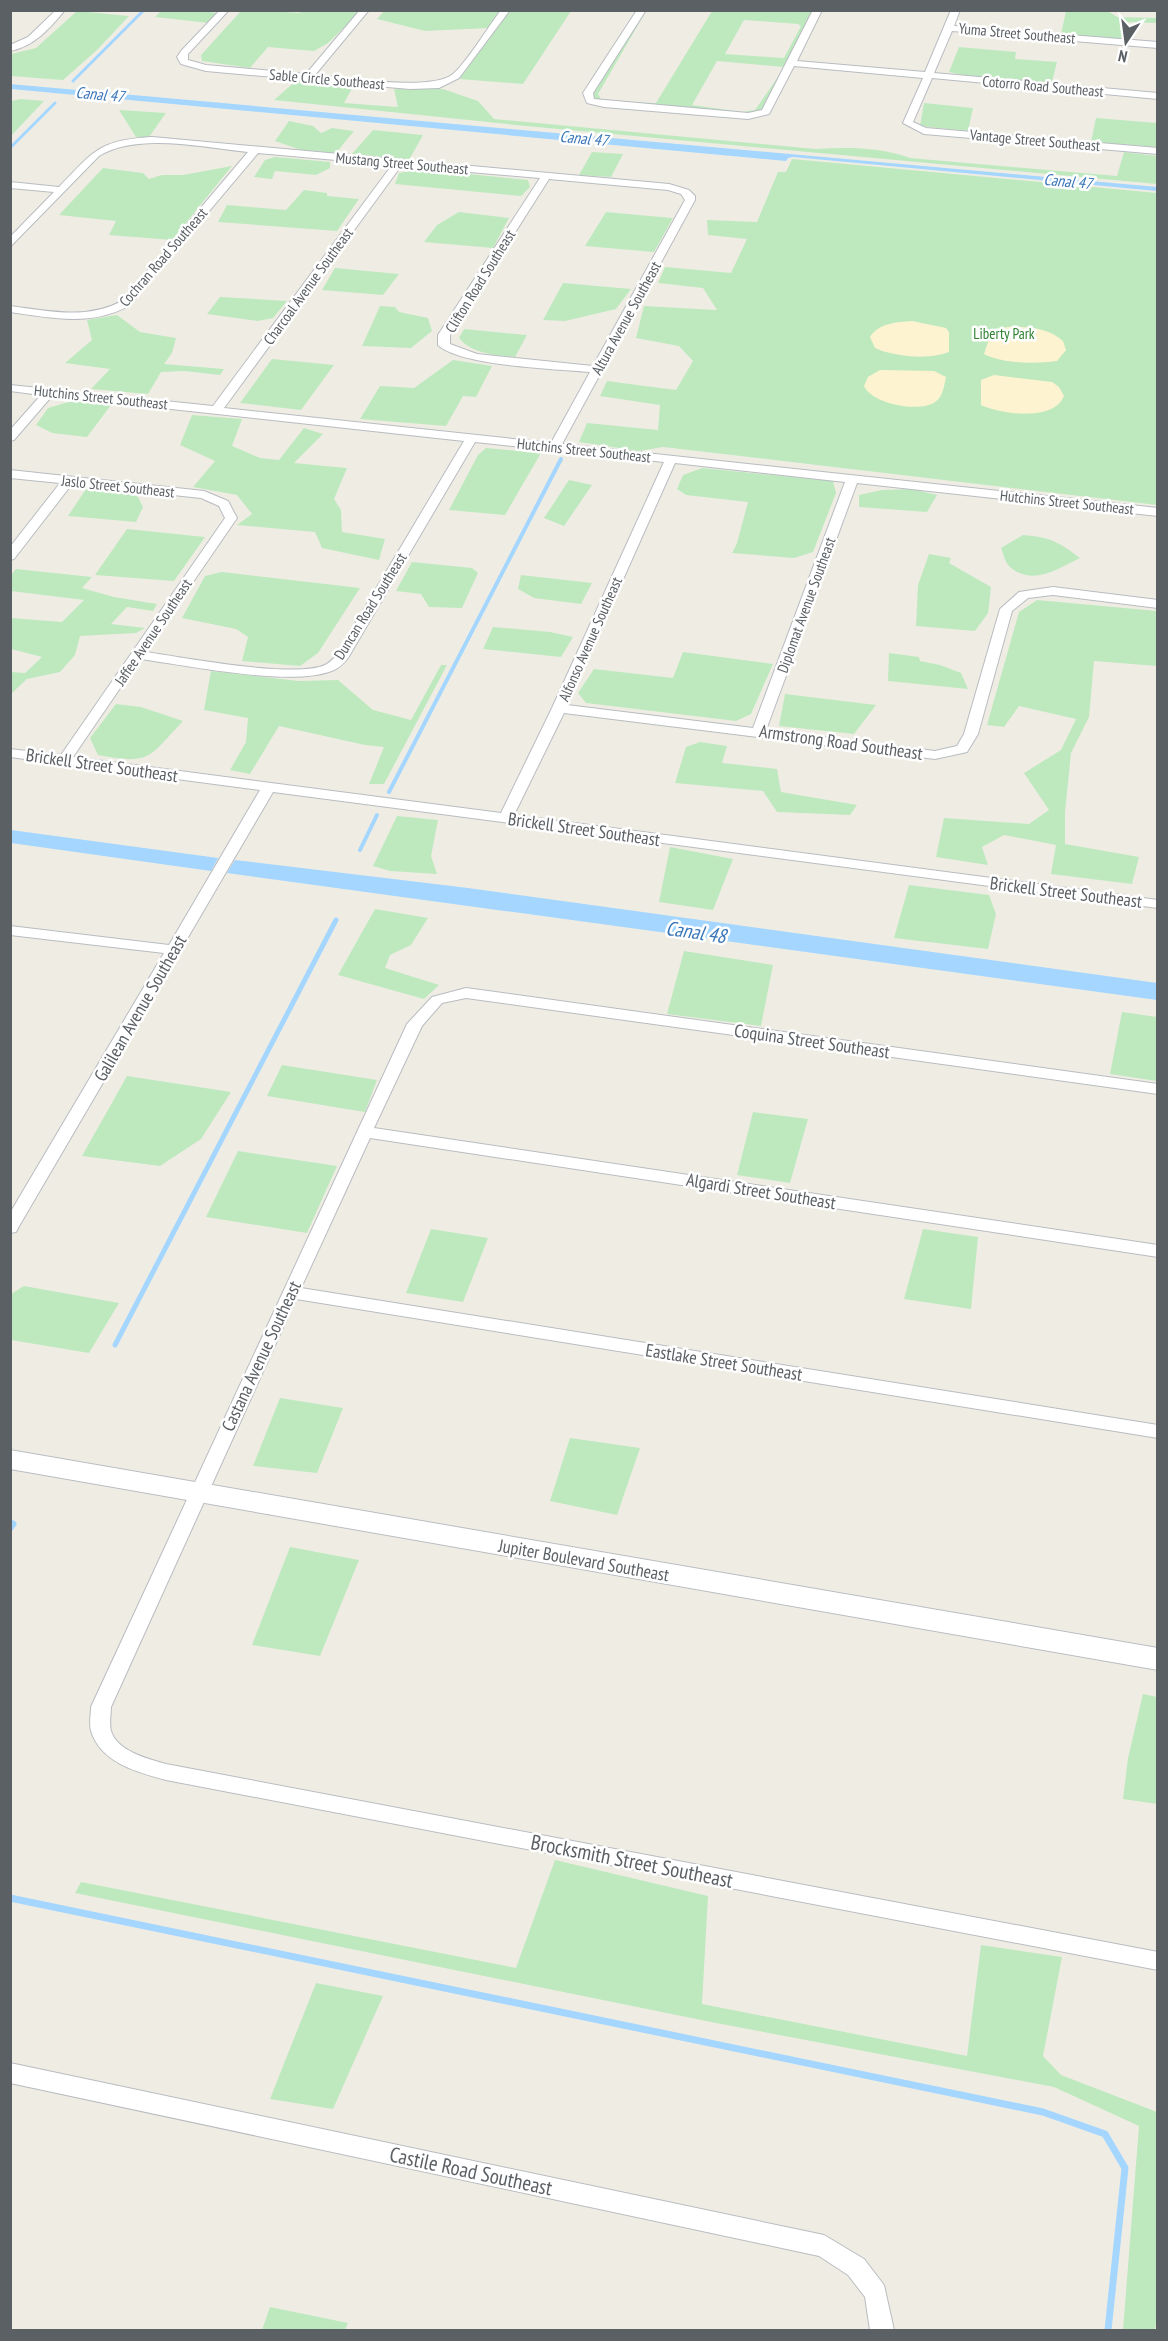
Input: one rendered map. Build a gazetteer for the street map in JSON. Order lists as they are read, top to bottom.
{
  "streets": {
    "street": [
      "Yuma Street Southeast",
      "Sable Circle Southeast",
      "Cotorro Road Southeast",
      "Vantage Street Southeast",
      "Mustang Street Southeast",
      "Cochran Road Southeast",
      "Clifton Road Southeast",
      "Charcoal Avenue Southeast",
      "Altura Avenue Southeast",
      "Hutchins Street Southeast",
      "Jaslo Street Southeast",
      "Diplomat Avenue Southeast",
      "Duncan Road Southeast",
      "Jaffee Avenue Southeast",
      "Alfonso Avenue Southeast",
      "Armstrong Road Southeast",
      "Brickell Street Southeast",
      "Galilean Avenue Southeast",
      "Coquina Street Southeast",
      "Algardi Street Southeast",
      "Castana Avenue Southeast",
      "Eastlake Street Southeast",
      "Jupiter Boulevard Southeast",
      "Brocksmith Street Southeast",
      "Castile Road Southeast"
    ]
  },
  "crossings": [
    ["Cotorro Road Southeast", "Vantage Street Southeast"],
    ["Mustang Street Southeast", "Cochran Road Southeast"],
    ["Mustang Street Southeast", "Clifton Road Southeast"],
    ["Mustang Street Southeast", "Charcoal Avenue Southeast"],
    ["Mustang Street Southeast", "Altura Avenue Southeast"],
    ["Clifton Road Southeast", "Altura Avenue Southeast"],
    ["Charcoal Avenue Southeast", "Hutchins Street Southeast"],
    ["Altura Avenue Southeast", "Hutchins Street Southeast"],
    ["Hutchins Street Southeast", "Diplomat Avenue Southeast"],
    ["Hutchins Street Southeast", "Duncan Road Southeast"],
    ["Hutchins Street Southeast", "Alfonso Avenue Southeast"],
    ["Jaslo Street Southeast", "Jaffee Avenue Southeast"],
    ["Diplomat Avenue Southeast", "Armstrong Road Southeast"],
    ["Duncan Road Southeast", "Jaffee Avenue Southeast"],
    ["Jaffee Avenue Southeast", "Brickell Street Southeast"],
    ["Alfonso Avenue Southeast", "Armstrong Road Southeast"],
    ["Alfonso Avenue Southeast", "Brickell Street Southeast"],
    ["Brickell Street Southeast", "Galilean Avenue Southeast"],
    ["Coquina Street Southeast", "Castana Avenue Southeast"],
    ["Algardi Street Southeast", "Castana Avenue Southeast"],
    ["Castana Avenue Southeast", "Eastlake Street Southeast"],
    ["Castana Avenue Southeast", "Jupiter Boulevard Southeast"],
    ["Castana Avenue Southeast", "Brocksmith Street Southeast"]
  ],
  "water": ["Canal 47", "Canal 48"],
  "parks": ["Liberty Park"],
  "north": "bottom"
}
